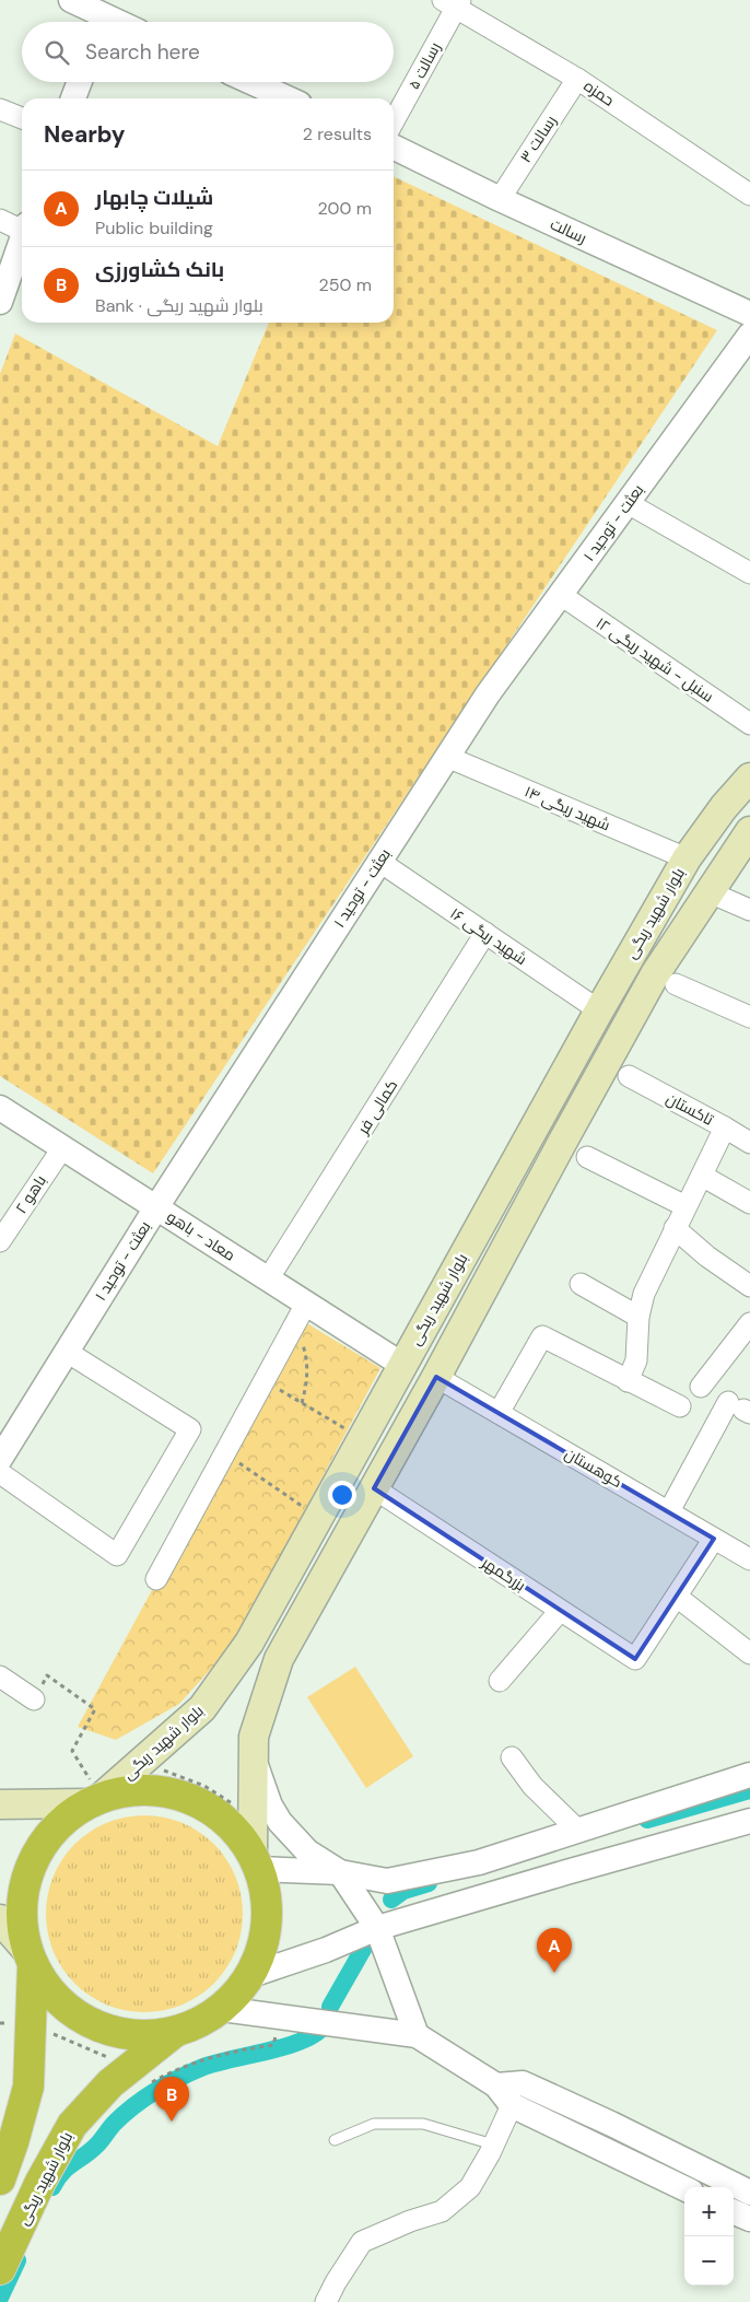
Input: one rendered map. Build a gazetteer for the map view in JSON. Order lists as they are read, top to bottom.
{
  "streets": {
    "highway": ["بلوار شهید ریگی"],
    "street": [
      "رسالت ۵",
      "حمزه",
      "رسالت ۳",
      "رسالت",
      "بعثت - توحید ۱",
      "سنبل - شهید ریگی ۱۲",
      "شهید ریگی ۱۴",
      "شهید ریگی ۱۶",
      "کمالی فر",
      "تاکستان",
      "باهو ۲",
      "معاد - باهو",
      "کوهستان",
      "بزرگمهر"
    ]
  },
  "crossings": [
    ["رسالت ۵", "حمزه"],
    ["حمزه", "رسالت ۳"],
    ["رسالت ۳", "رسالت"],
    ["بعثت - توحید ۱", "سنبل - شهید ریگی ۱۲"],
    ["بعثت - توحید ۱", "شهید ریگی ۱۴"],
    ["بعثت - توحید ۱", "شهید ریگی ۱۶"],
    ["بعثت - توحید ۱", "معاد - باهو"],
    ["شهید ریگی ۱۴", "بلوار شهید ریگی"],
    ["بلوار شهید ریگی", "شهید ریگی ۱۶"],
    ["بلوار شهید ریگی", "معاد - باهو"],
    ["بلوار شهید ریگی", "کوهستان"],
    ["بلوار شهید ریگی", "بزرگمهر"],
    ["شهید ریگی ۱۶", "کمالی فر"],
    ["کمالی فر", "معاد - باهو"],
    ["باهو ۲", "معاد - باهو"]
  ],
  "page": {
    "search": "Search here",
    "heading": ["Nearby", "2 results"],
    "list": [
      {
        "mark": "A",
        "name": "شیلات چابهار",
        "note": "Public building",
        "value": "200 m"
      },
      {
        "mark": "B",
        "name": "بانک کشاورزی",
        "note": "Bank · بلوار شهید ریگی",
        "value": "250 m"
      }
    ],
    "pins": ["A", "B"],
    "map_buttons": ["+", "−"]
  }
}
